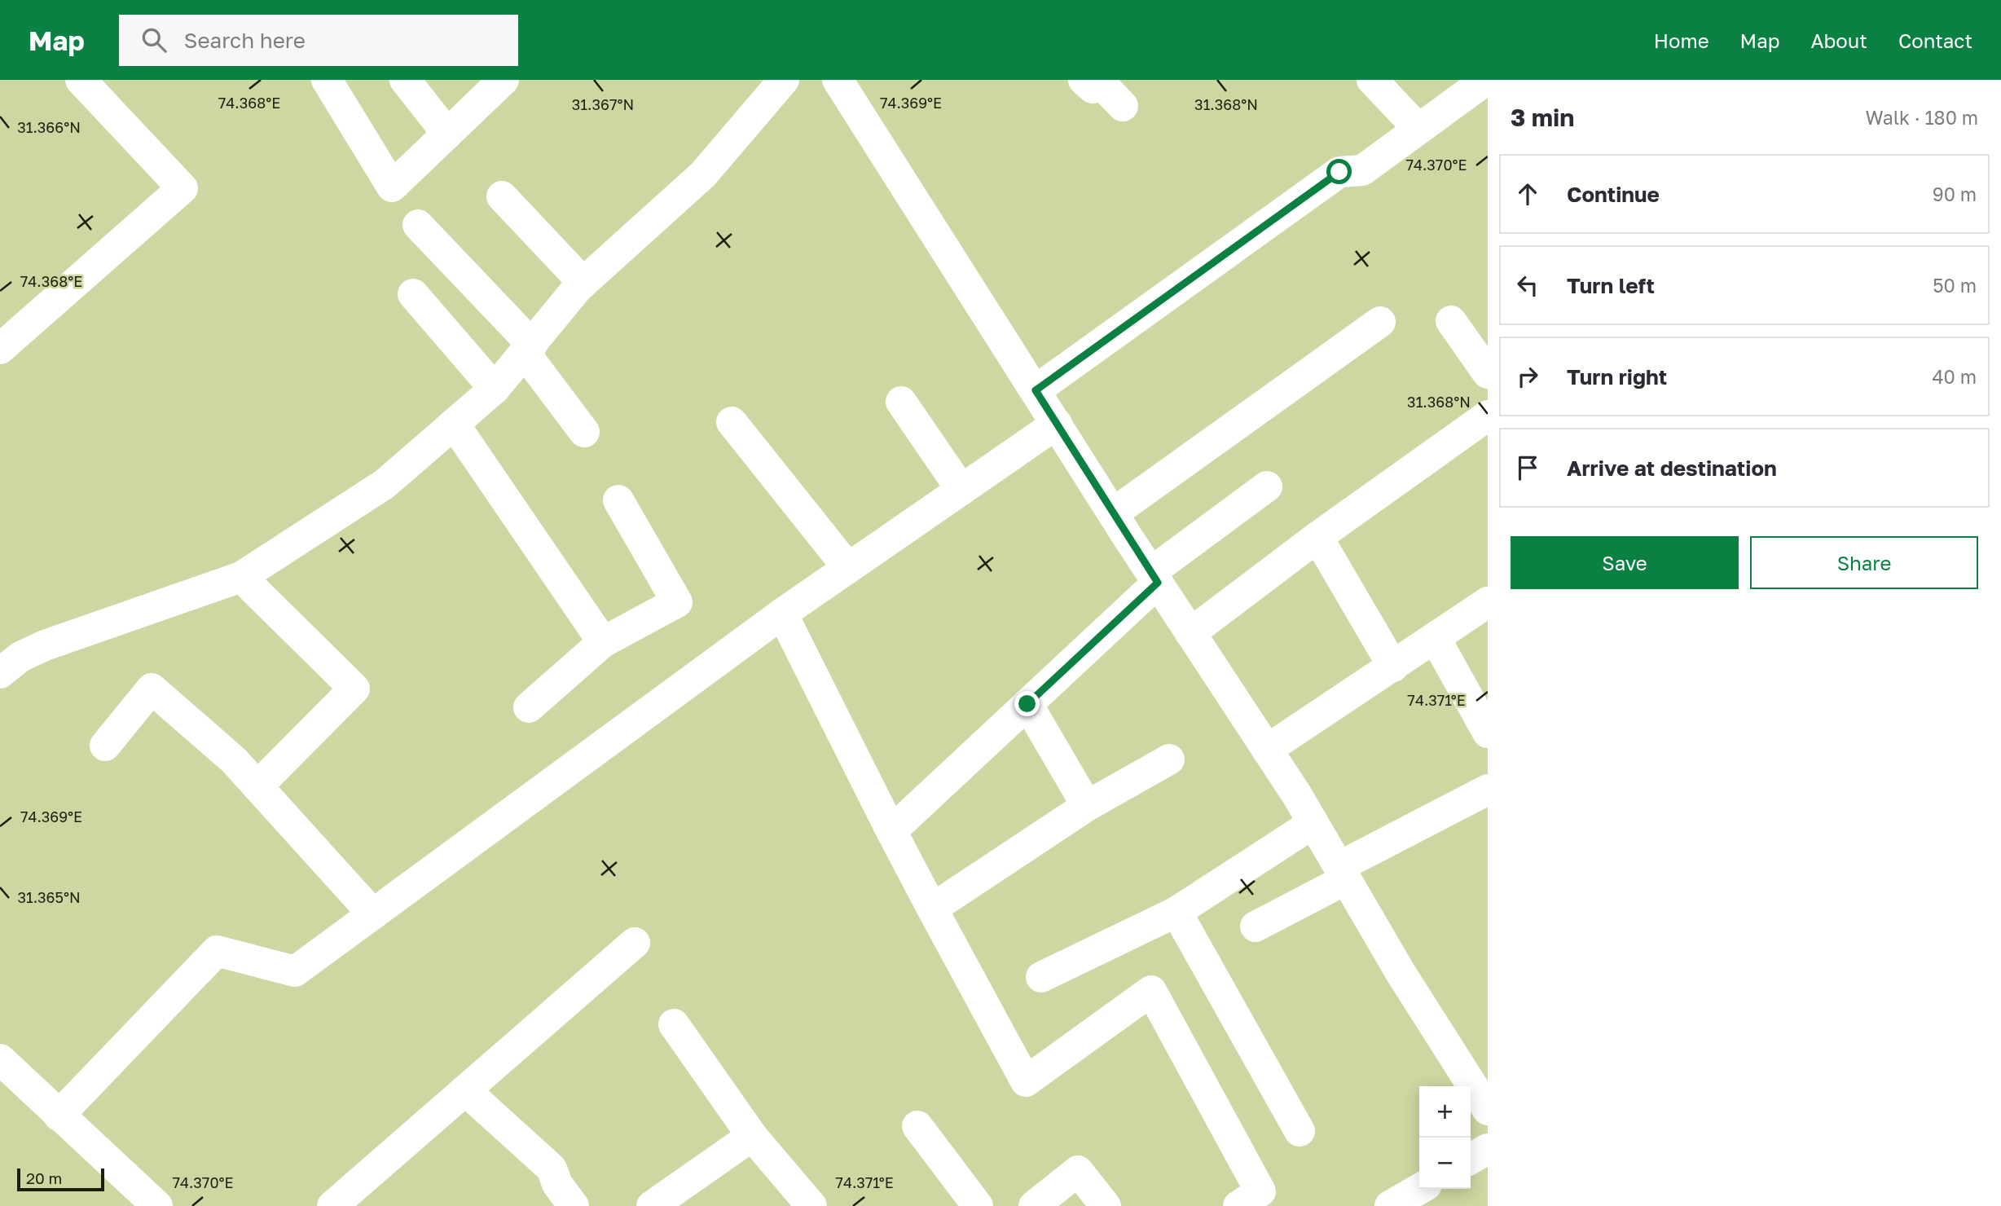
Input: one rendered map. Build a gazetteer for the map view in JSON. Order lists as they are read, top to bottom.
{
  "scale_bar": "20 m",
  "page": {
    "header": "Map",
    "search": "Search here",
    "nav": [
      "Home",
      "Map",
      "About",
      "Contact"
    ],
    "heading": ["3 min", "Walk · 180 m"],
    "list": [
      ["Continue", "90 m"],
      ["Turn left", "50 m"],
      ["Turn right", "40 m"],
      "Arrive at destination"
    ],
    "buttons": ["Save", "Share"],
    "map_buttons": ["+", "−"],
    "scale": "20 m"
  },
  "coordinates": [
    "74.368°E",
    "74.369°E",
    "31.367°N",
    "31.368°N",
    "31.366°N",
    "74.370°E",
    "74.371°E",
    "31.365°N"
  ]
}
